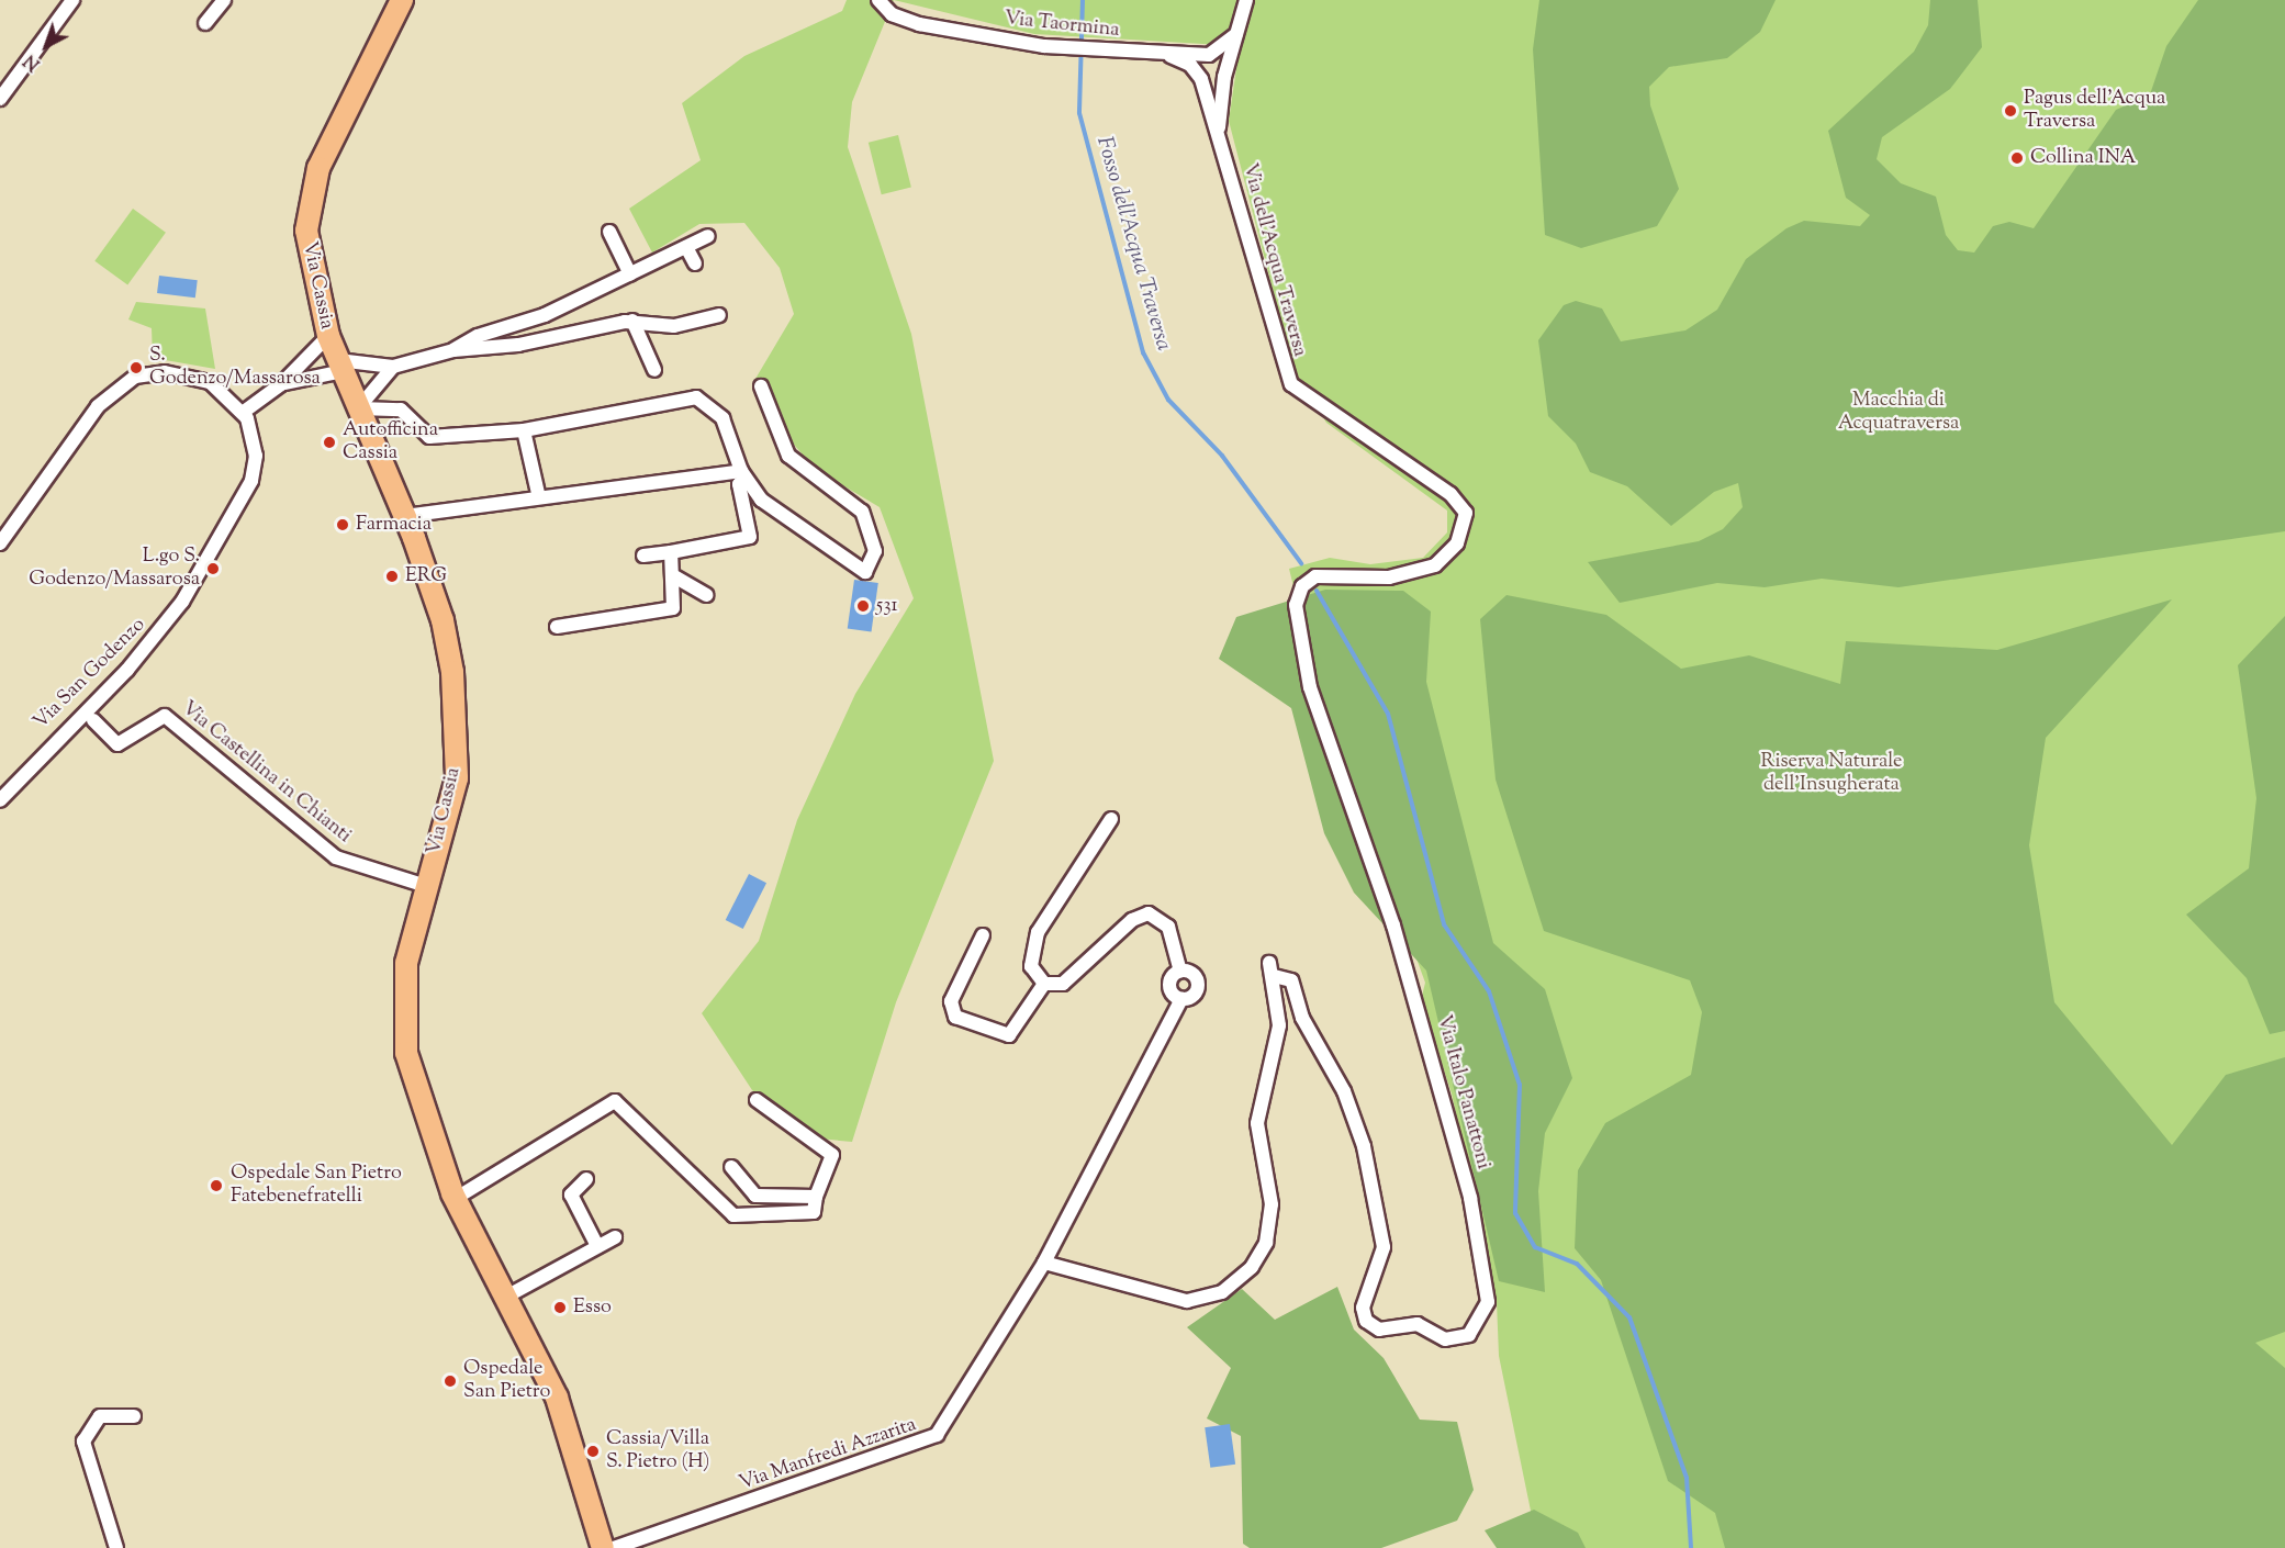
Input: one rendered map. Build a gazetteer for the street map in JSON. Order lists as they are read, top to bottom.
{
  "streets": {
    "main road": ["Via Cassia"],
    "street": [
      "Via Taormina",
      "Via dell'Acqua Traversa",
      "Via San Godenzo",
      "Via Castellina in Chianti",
      "Via Italo Panattoni",
      "Via Manfredi Azzarita"
    ]
  },
  "crossings": [
    ["Via Taormina", "Via dell'Acqua Traversa"],
    ["Via dell'Acqua Traversa", "Via Italo Panattoni"],
    ["Via Cassia", "Via Castellina in Chianti"],
    ["Via Italo Panattoni", "Via Manfredi Azzarita"]
  ],
  "water": ["Fosso dell'Acqua Traversa"],
  "parks": ["Macchia di Acquatraversa", "Riserva Naturale dell'Insugherata"],
  "places": [
    "Pagus dell'Acqua Traversa",
    "Collina INA",
    "S. Godenzo/Massarosa",
    "Autofficina Cassia",
    "Farmacia",
    "L.go S. Godenzo/Massarosa",
    "ERG",
    "531",
    "Ospedale San Pietro Fatebenefratelli",
    "Esso",
    "Ospedale San Pietro",
    "Cassia/Villa S. Pietro (H)"
  ],
  "north": "bottom left"
}
